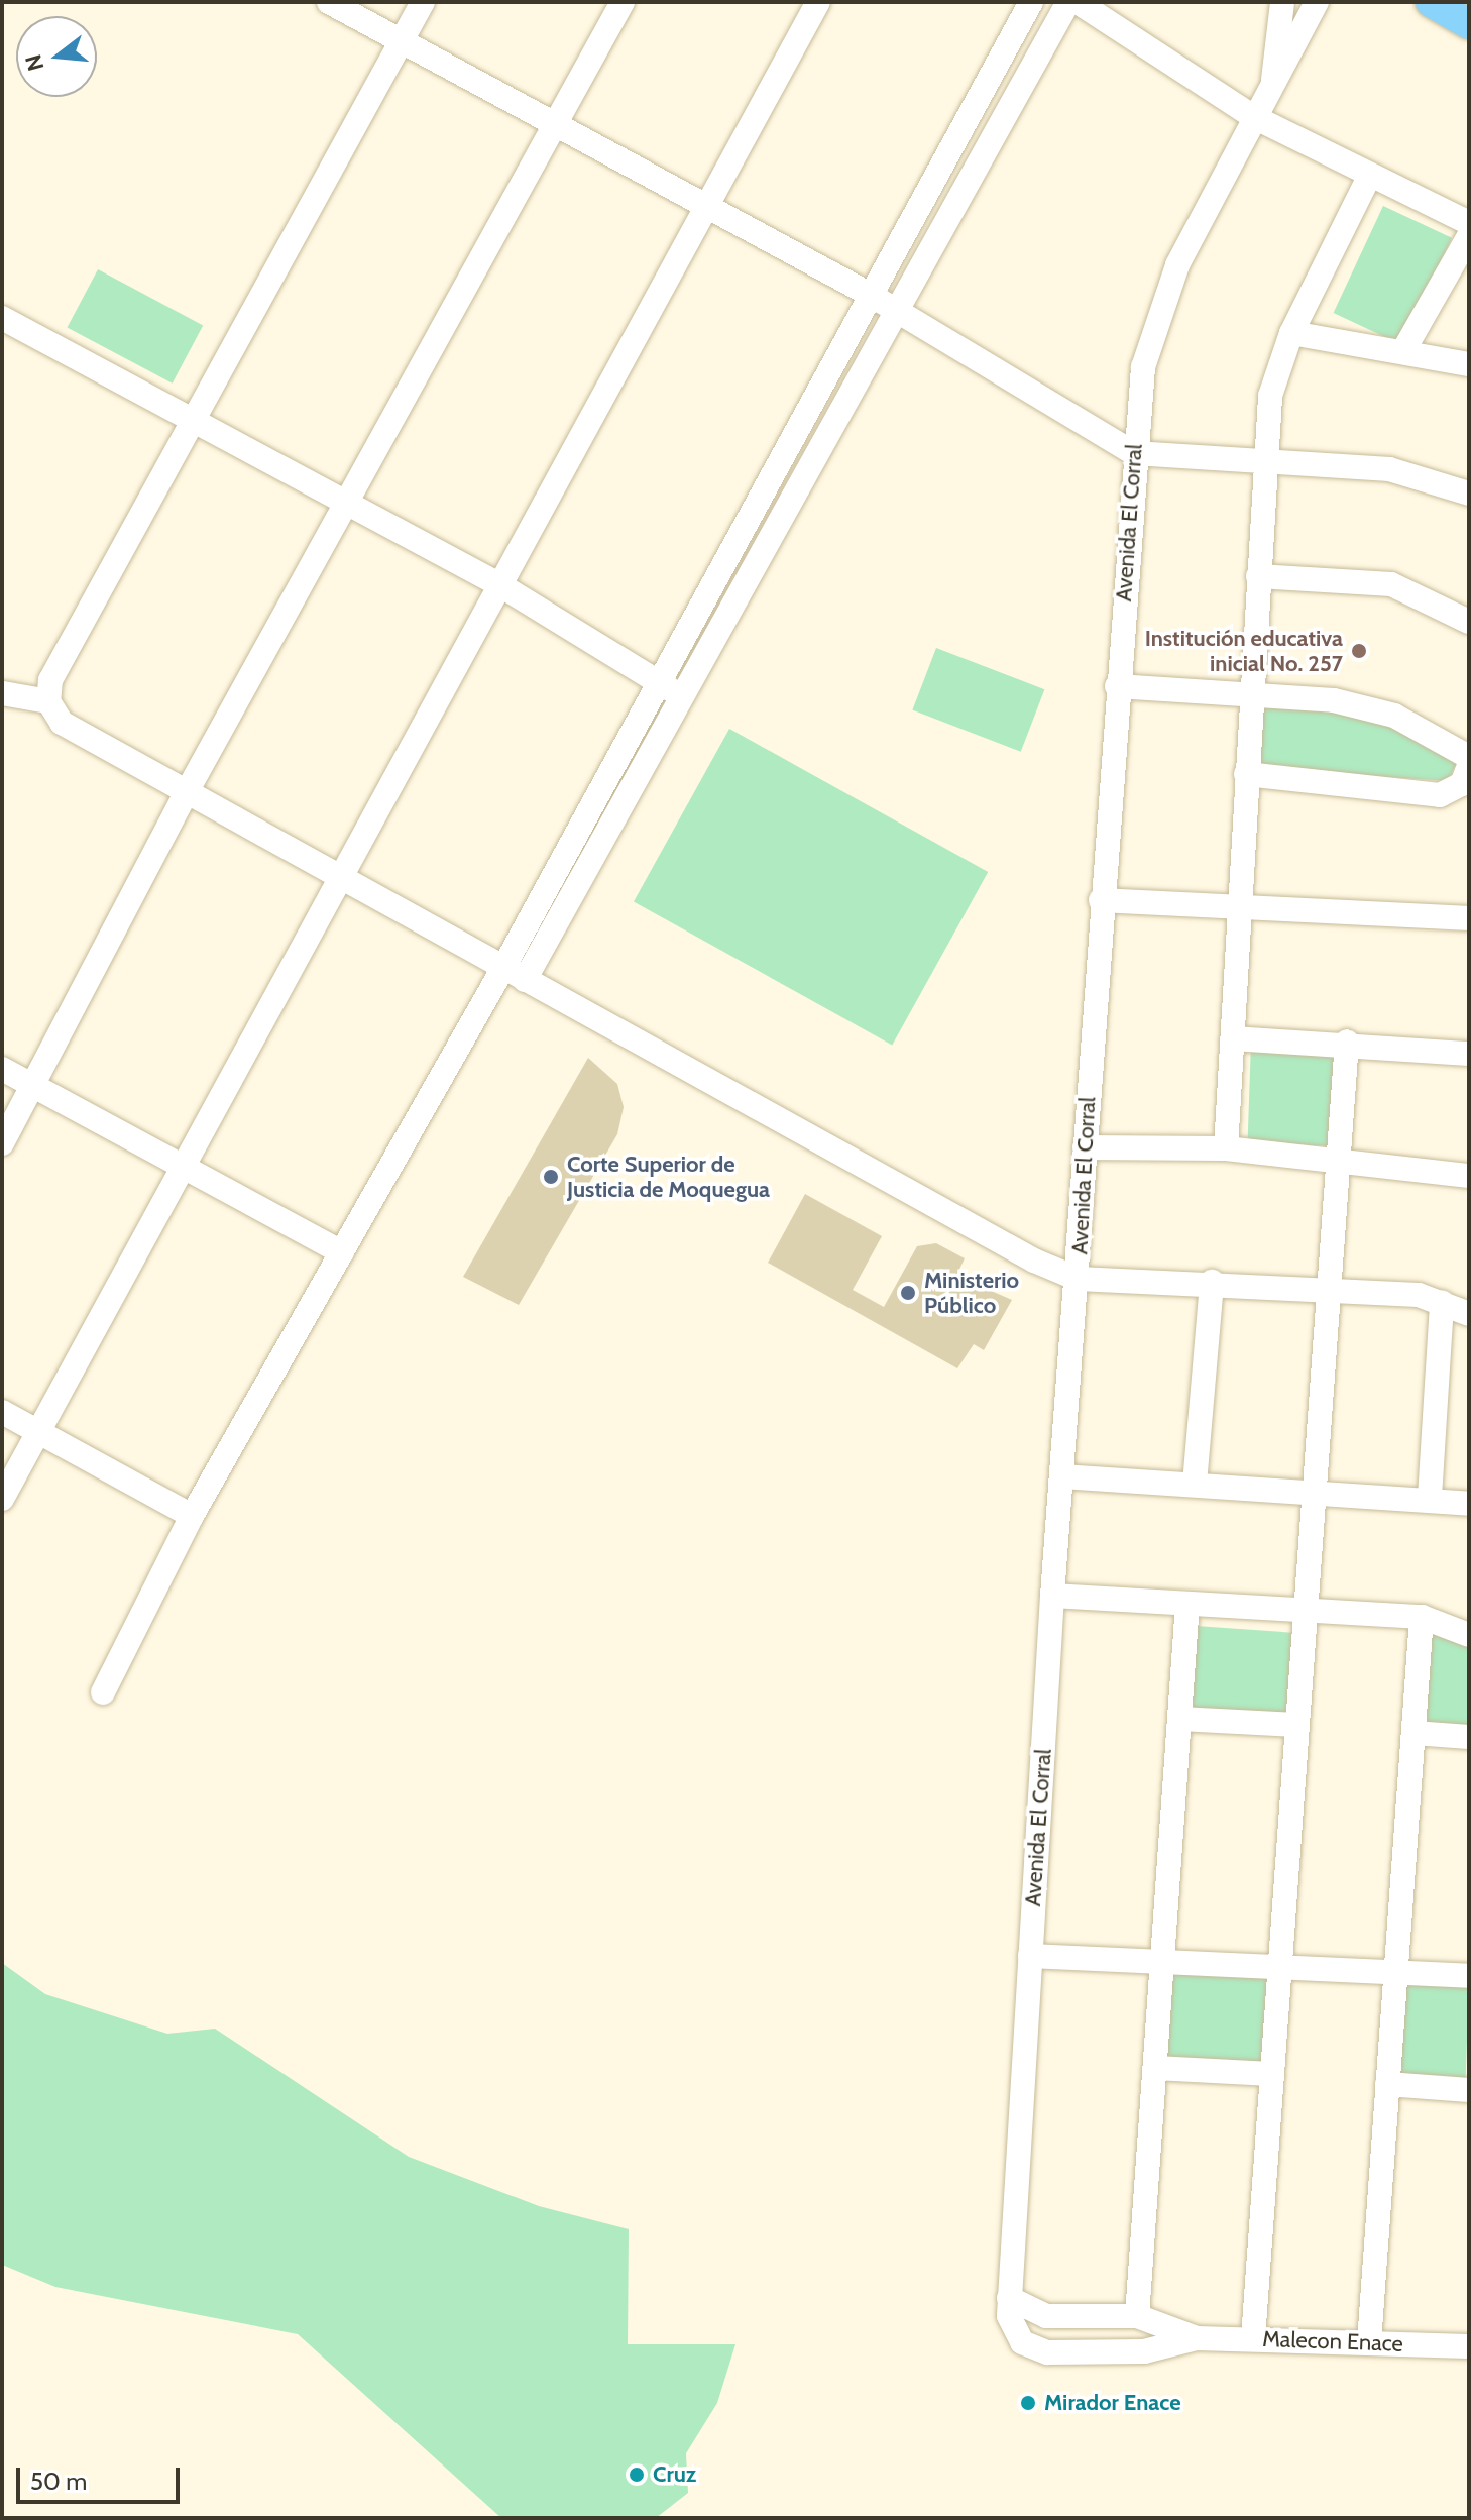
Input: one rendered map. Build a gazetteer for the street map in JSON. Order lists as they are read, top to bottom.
{
  "streets": {
    "street": ["Avenida El Corral", "Malecon Enace"]
  },
  "crossings": [
    ["Avenida El Corral", "Malecon Enace"]
  ],
  "places": [
    "Institución educativa inicial No. 257",
    "Corte Superior de Justicia de Moquegua",
    "Ministerio Público",
    "Mirador Enace",
    "Cruz"
  ],
  "scale_bar": "50 m",
  "north": "left"
}
